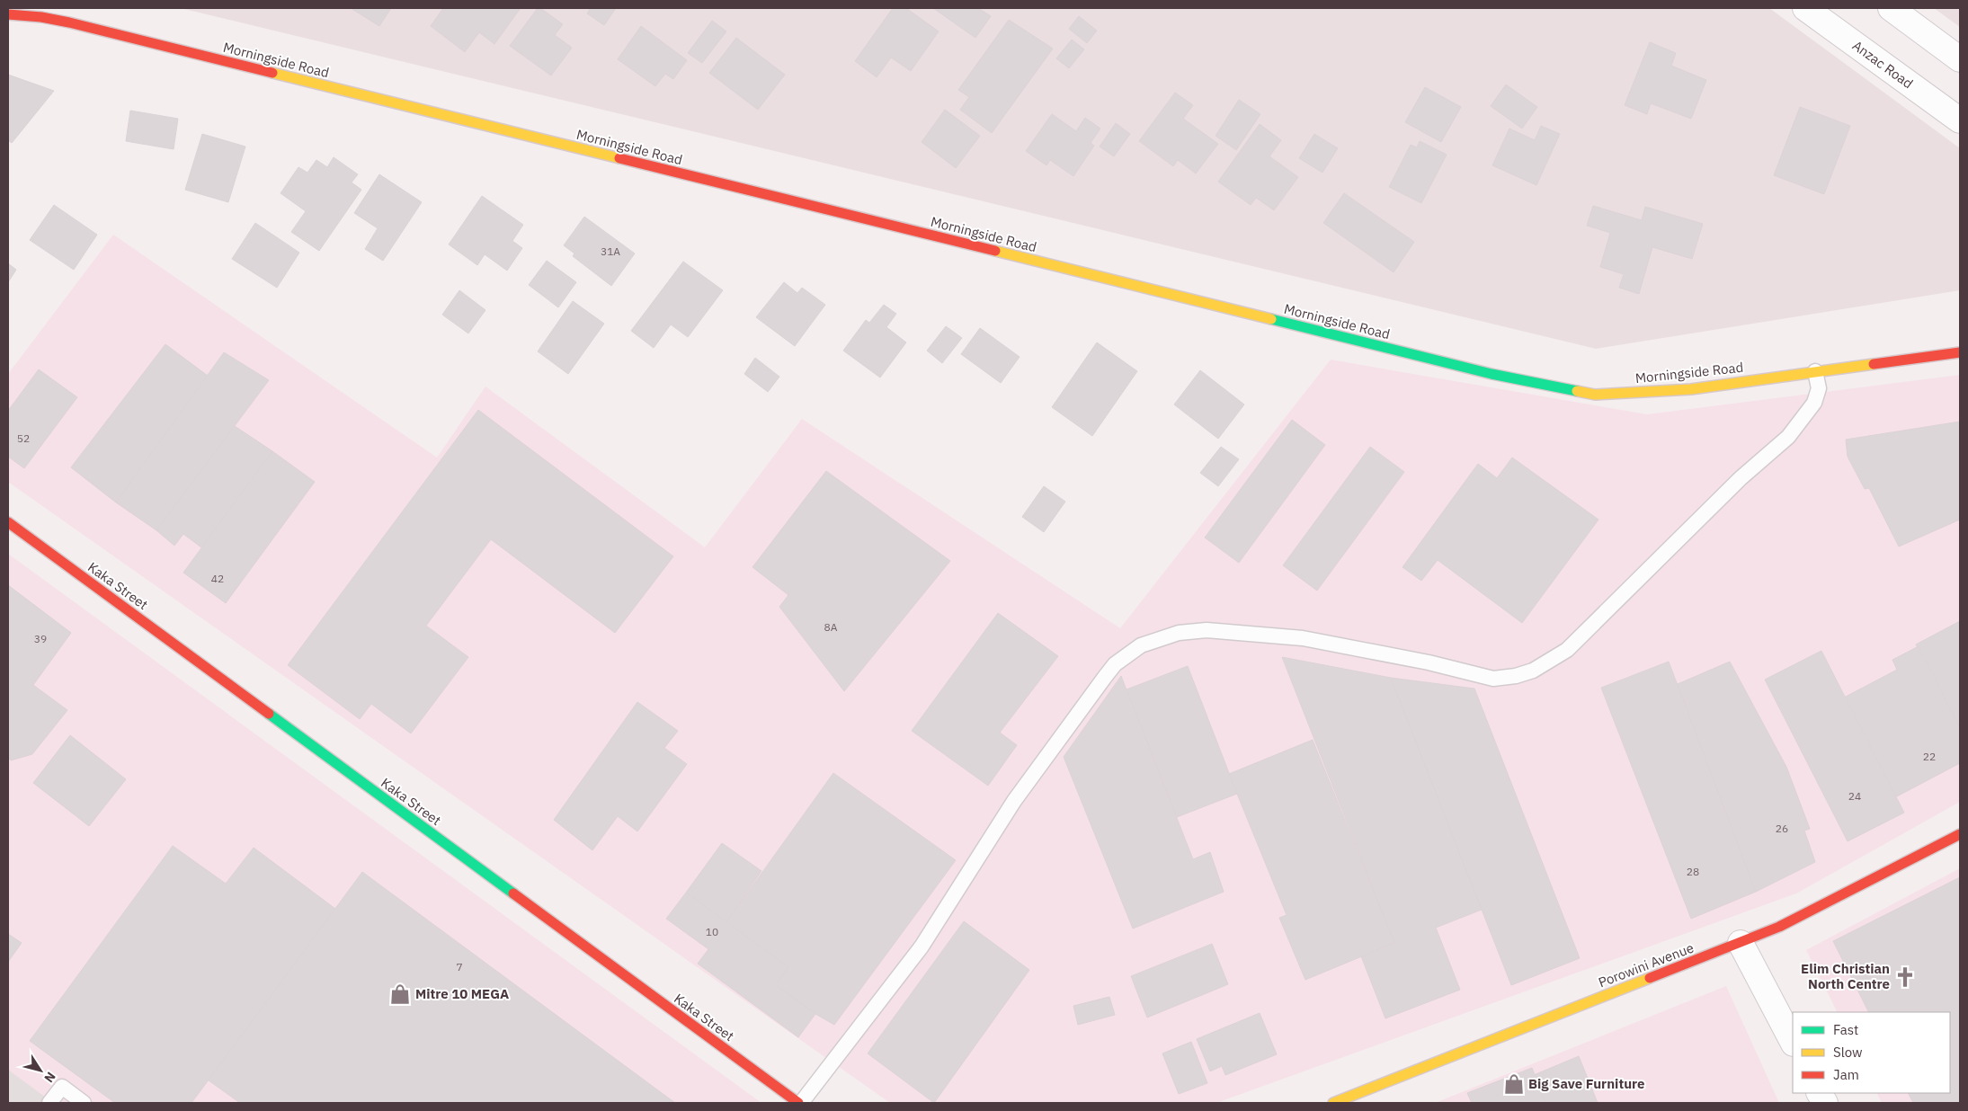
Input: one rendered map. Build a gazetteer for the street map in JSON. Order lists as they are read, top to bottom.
{
  "streets": {
    "street": [
      "Morningside Road",
      "Anzac Road",
      "Kaka Street",
      "Porowini Avenue"
    ]
  },
  "places": {
    "church": ["Elim Christian North Centre"],
    "shop": ["Mitre 10 MEGA", "Big Save Furniture"]
  },
  "house_numbers": [
    "31A",
    "52",
    "42",
    "8A",
    "39",
    "22",
    "24",
    "26",
    "28",
    "10",
    "7"
  ],
  "legend": ["Fast", "Slow", "Jam"],
  "north": "bottom right"
}
